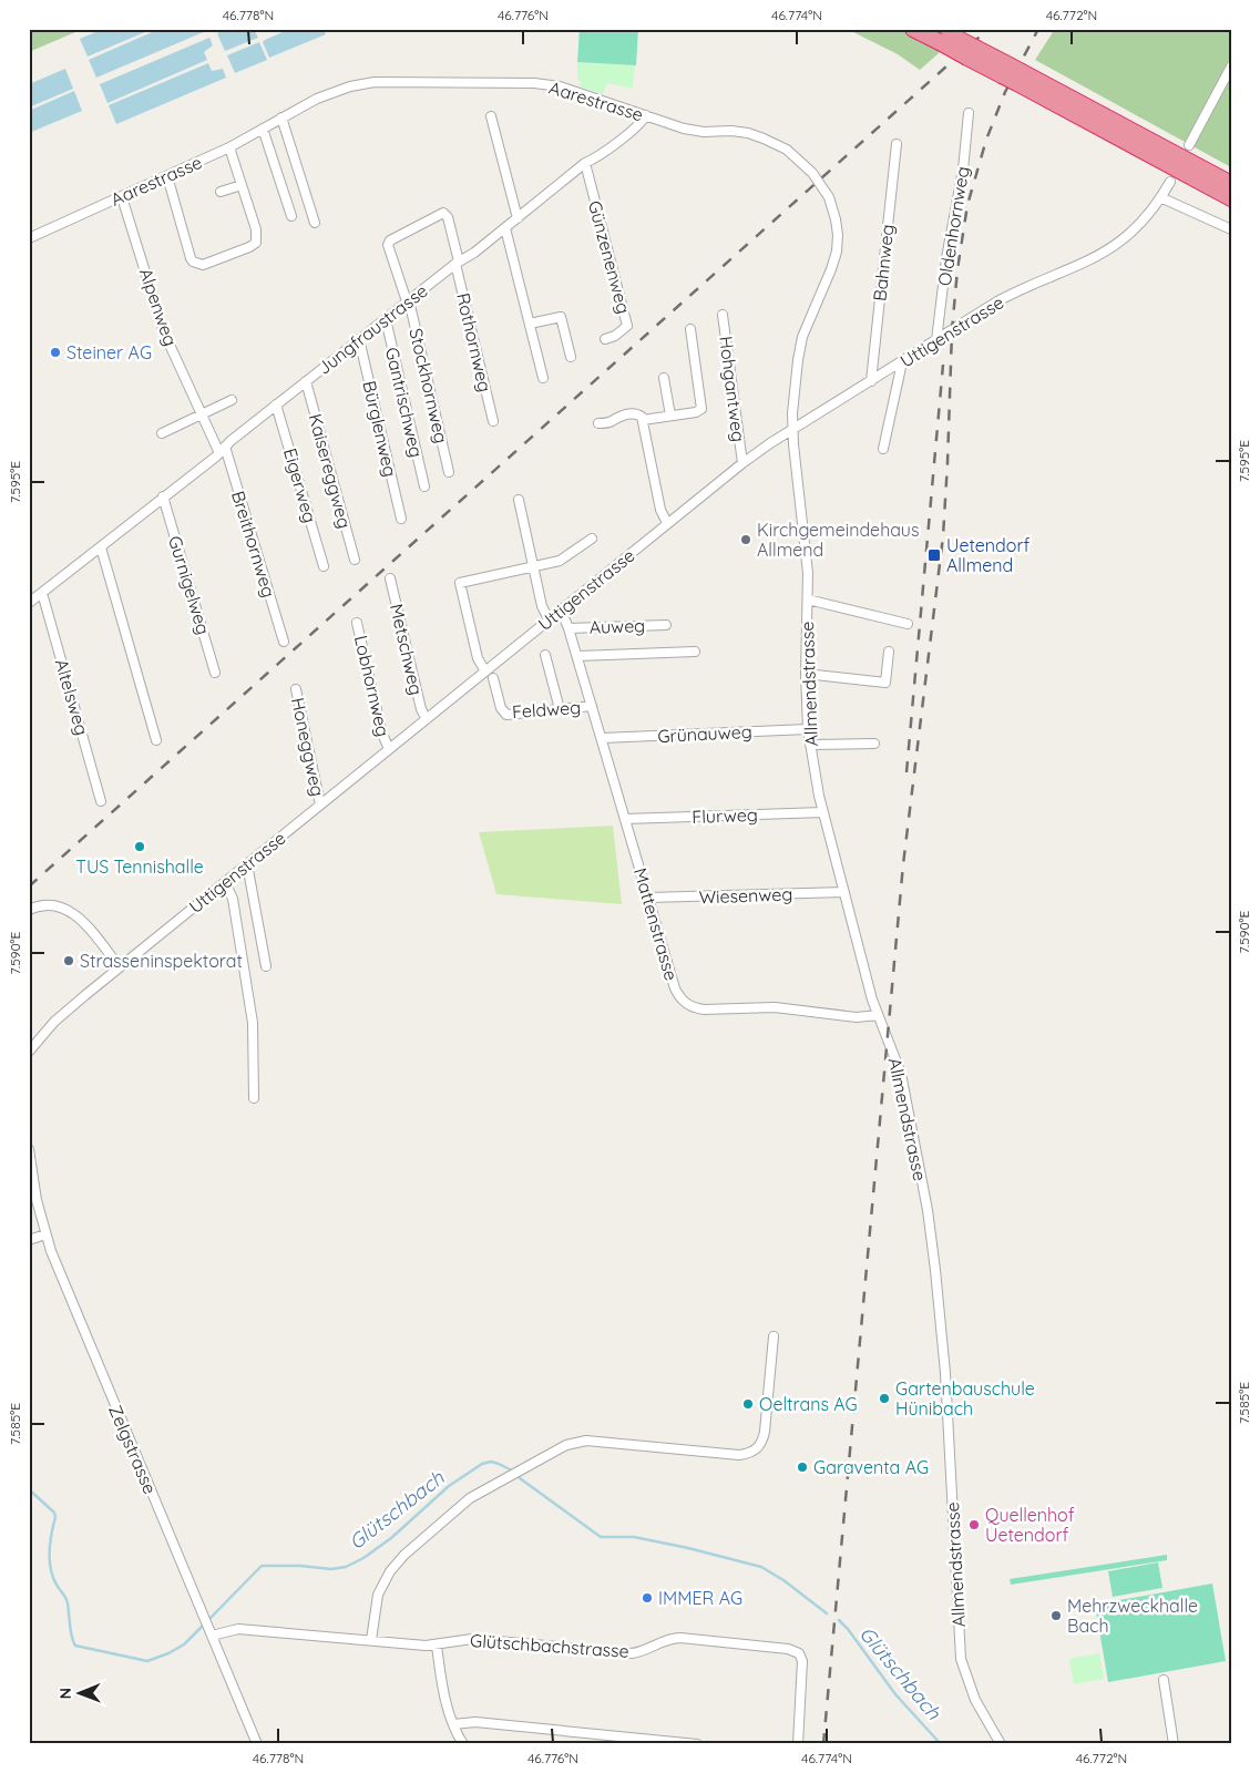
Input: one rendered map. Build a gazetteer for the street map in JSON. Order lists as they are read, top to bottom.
{
  "streets": {
    "street": [
      "Aarestrasse",
      "Oldenhornweg",
      "Günzenenweg",
      "Bahnweg",
      "Alpenweg",
      "Jungfraustrasse",
      "Uttigenstrasse",
      "Rothornweg",
      "Stockhornweg",
      "Hohgantweg",
      "Gantrischweg",
      "Bürglenweg",
      "Kaisereggweg",
      "Eigerweg",
      "Breithornweg",
      "Gurnigelweg",
      "Auweg",
      "Metschweg",
      "Allmendstrasse",
      "Lobhornweg",
      "Altelsweg",
      "Feldweg",
      "Grünauweg",
      "Honeggweg",
      "Flurweg",
      "Wiesenweg",
      "Mattenstrasse",
      "Zelgstrasse",
      "Glütschbachstrasse"
    ]
  },
  "crossings": [
    ["Aarestrasse", "Alpenweg"],
    ["Aarestrasse", "Jungfraustrasse"],
    ["Aarestrasse", "Uttigenstrasse"],
    ["Aarestrasse", "Allmendstrasse"],
    ["Oldenhornweg", "Uttigenstrasse"],
    ["Günzenenweg", "Jungfraustrasse"],
    ["Bahnweg", "Uttigenstrasse"],
    ["Alpenweg", "Jungfraustrasse"],
    ["Alpenweg", "Breithornweg"],
    ["Jungfraustrasse", "Rothornweg"],
    ["Jungfraustrasse", "Stockhornweg"],
    ["Jungfraustrasse", "Gantrischweg"],
    ["Jungfraustrasse", "Bürglenweg"],
    ["Jungfraustrasse", "Kaisereggweg"],
    ["Jungfraustrasse", "Eigerweg"],
    ["Jungfraustrasse", "Breithornweg"],
    ["Jungfraustrasse", "Gurnigelweg"],
    ["Jungfraustrasse", "Altelsweg"],
    ["Uttigenstrasse", "Hohgantweg"],
    ["Uttigenstrasse", "Metschweg"],
    ["Uttigenstrasse", "Allmendstrasse"],
    ["Uttigenstrasse", "Lobhornweg"],
    ["Uttigenstrasse", "Honeggweg"],
    ["Uttigenstrasse", "Mattenstrasse"],
    ["Rothornweg", "Stockhornweg"],
    ["Auweg", "Mattenstrasse"],
    ["Allmendstrasse", "Grünauweg"],
    ["Allmendstrasse", "Flurweg"],
    ["Allmendstrasse", "Wiesenweg"],
    ["Allmendstrasse", "Mattenstrasse"],
    ["Feldweg", "Mattenstrasse"],
    ["Grünauweg", "Mattenstrasse"],
    ["Flurweg", "Mattenstrasse"],
    ["Wiesenweg", "Mattenstrasse"],
    ["Zelgstrasse", "Glütschbachstrasse"]
  ],
  "water": ["Glütschbach"],
  "places": {
    "other": [
      "Steiner AG",
      "Kirchgemeindehaus Allmend",
      "TUS Tennishalle",
      "Strasseninspektorat",
      "Gartenbauschule Hünibach",
      "Oeltrans AG",
      "Garaventa AG",
      "Quellenhof Uetendorf",
      "IMMER AG",
      "Mehrzweckhalle Bach"
    ],
    "transit": ["Uetendorf Allmend"]
  },
  "north": "left",
  "coordinates": [
    "46.778°N",
    "46.776°N",
    "46.774°N",
    "46.772°N",
    "7.595°E",
    "7.590°E",
    "7.585°E"
  ]
}
